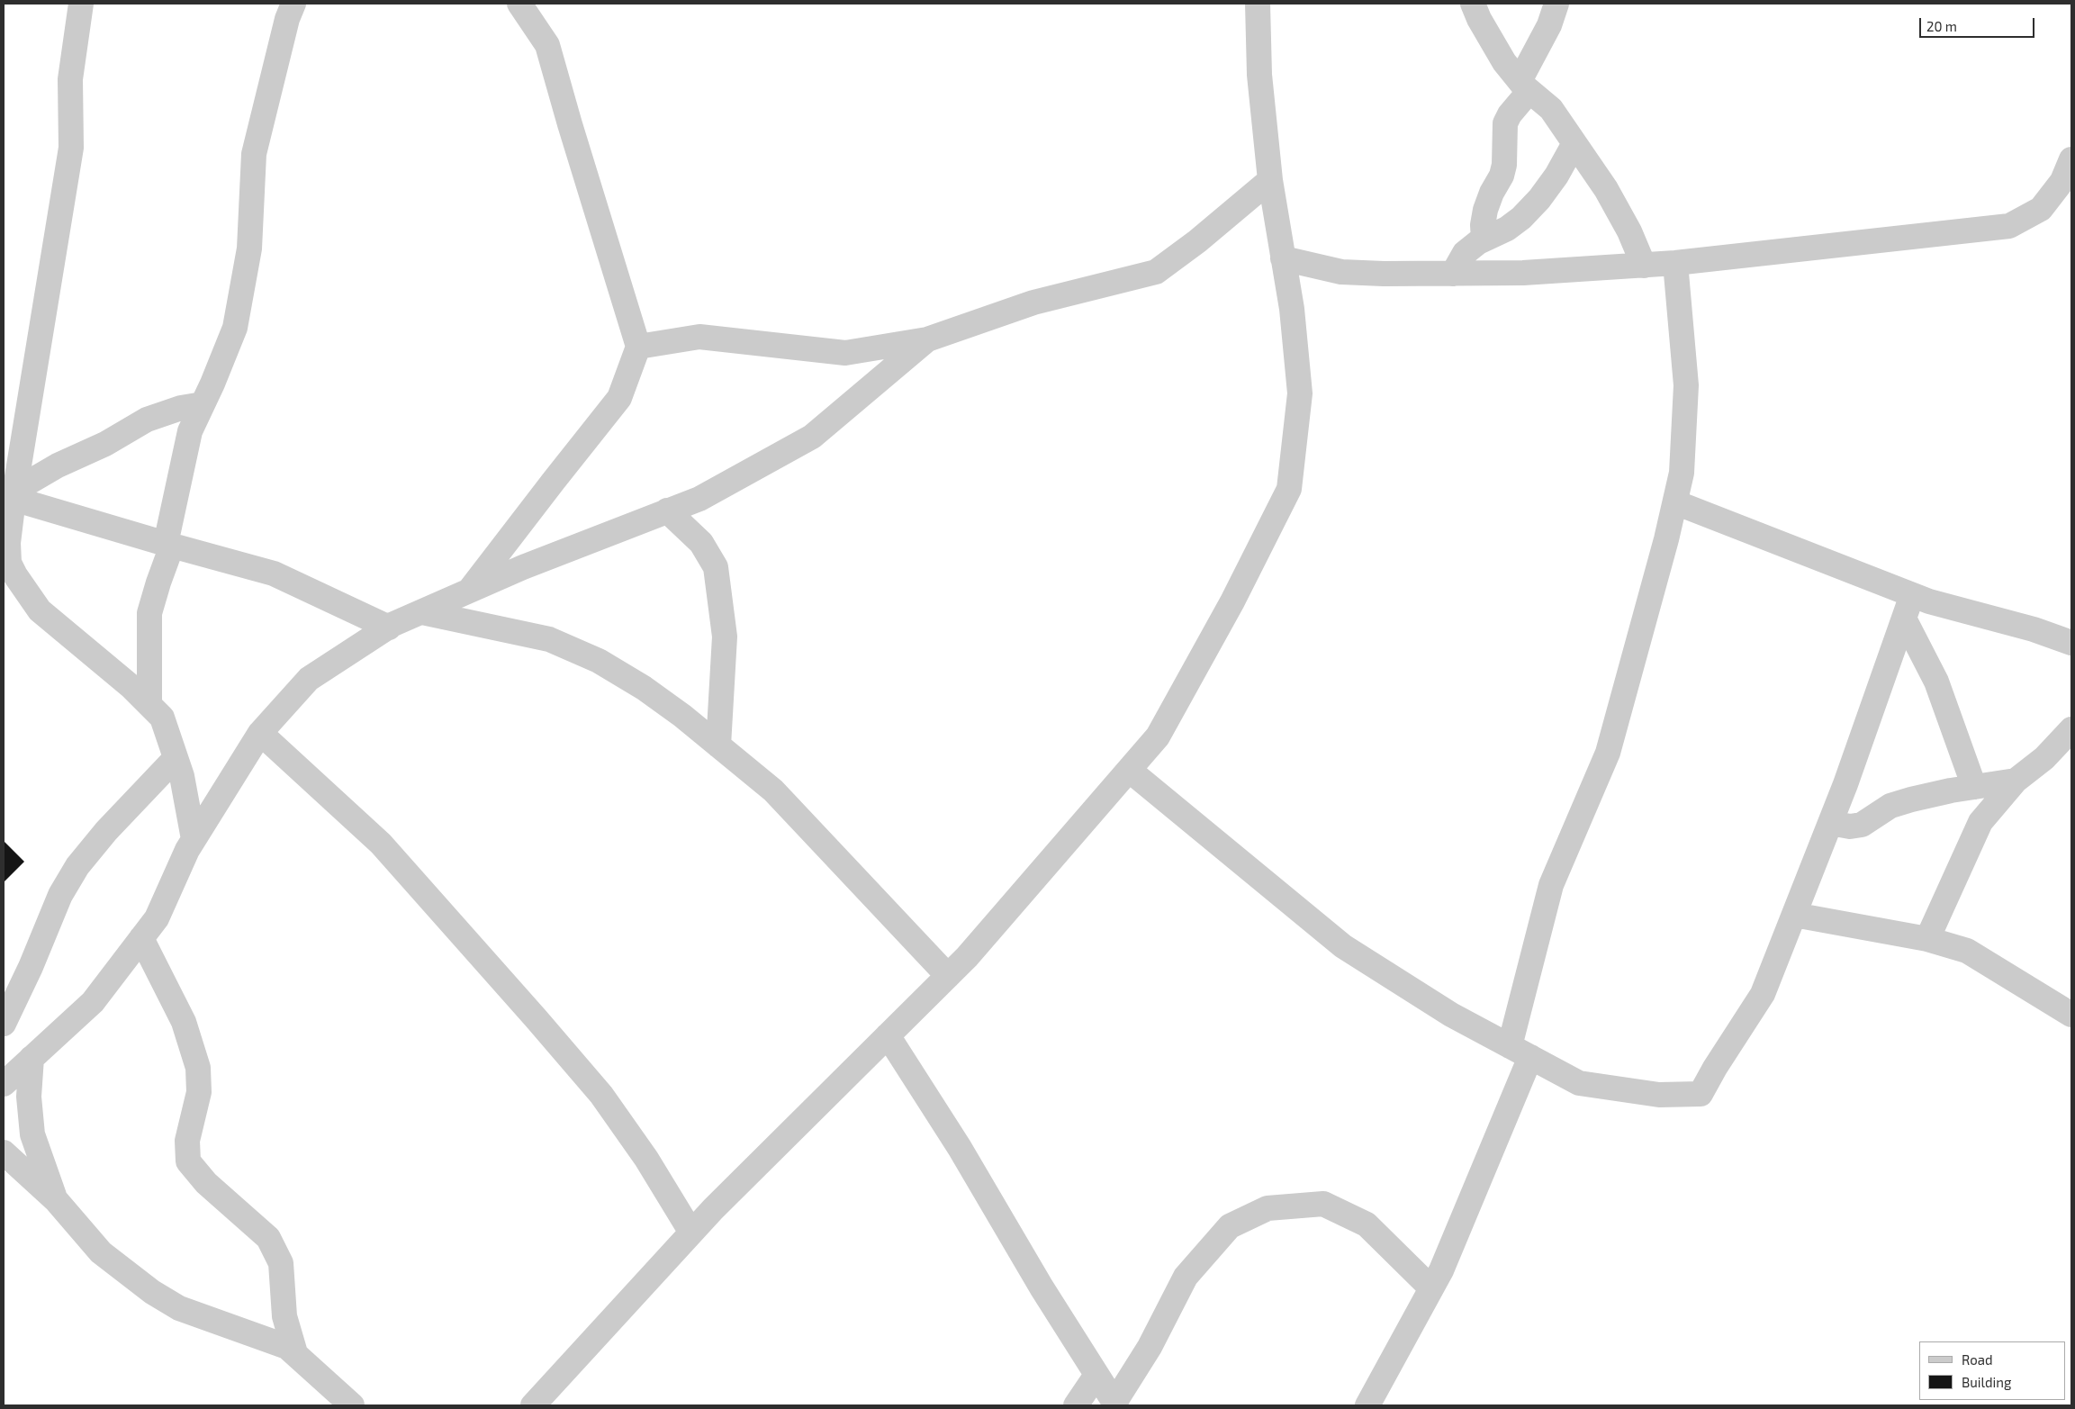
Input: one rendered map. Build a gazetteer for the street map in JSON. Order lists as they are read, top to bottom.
{
  "legend": ["Road", "Building"],
  "scale_bar": "20 m"
}
